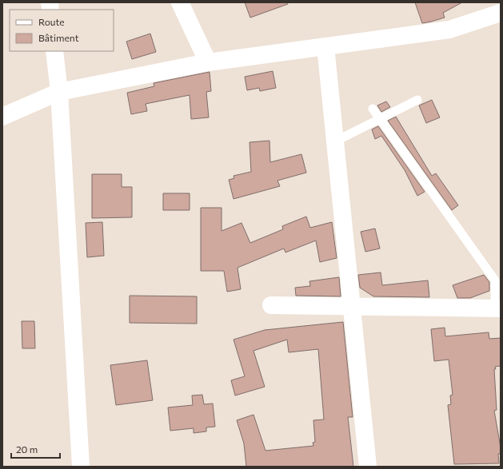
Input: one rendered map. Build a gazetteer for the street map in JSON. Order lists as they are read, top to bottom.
{
  "legend": ["Route", "Bâtiment"],
  "scale_bar": "20 m"
}
